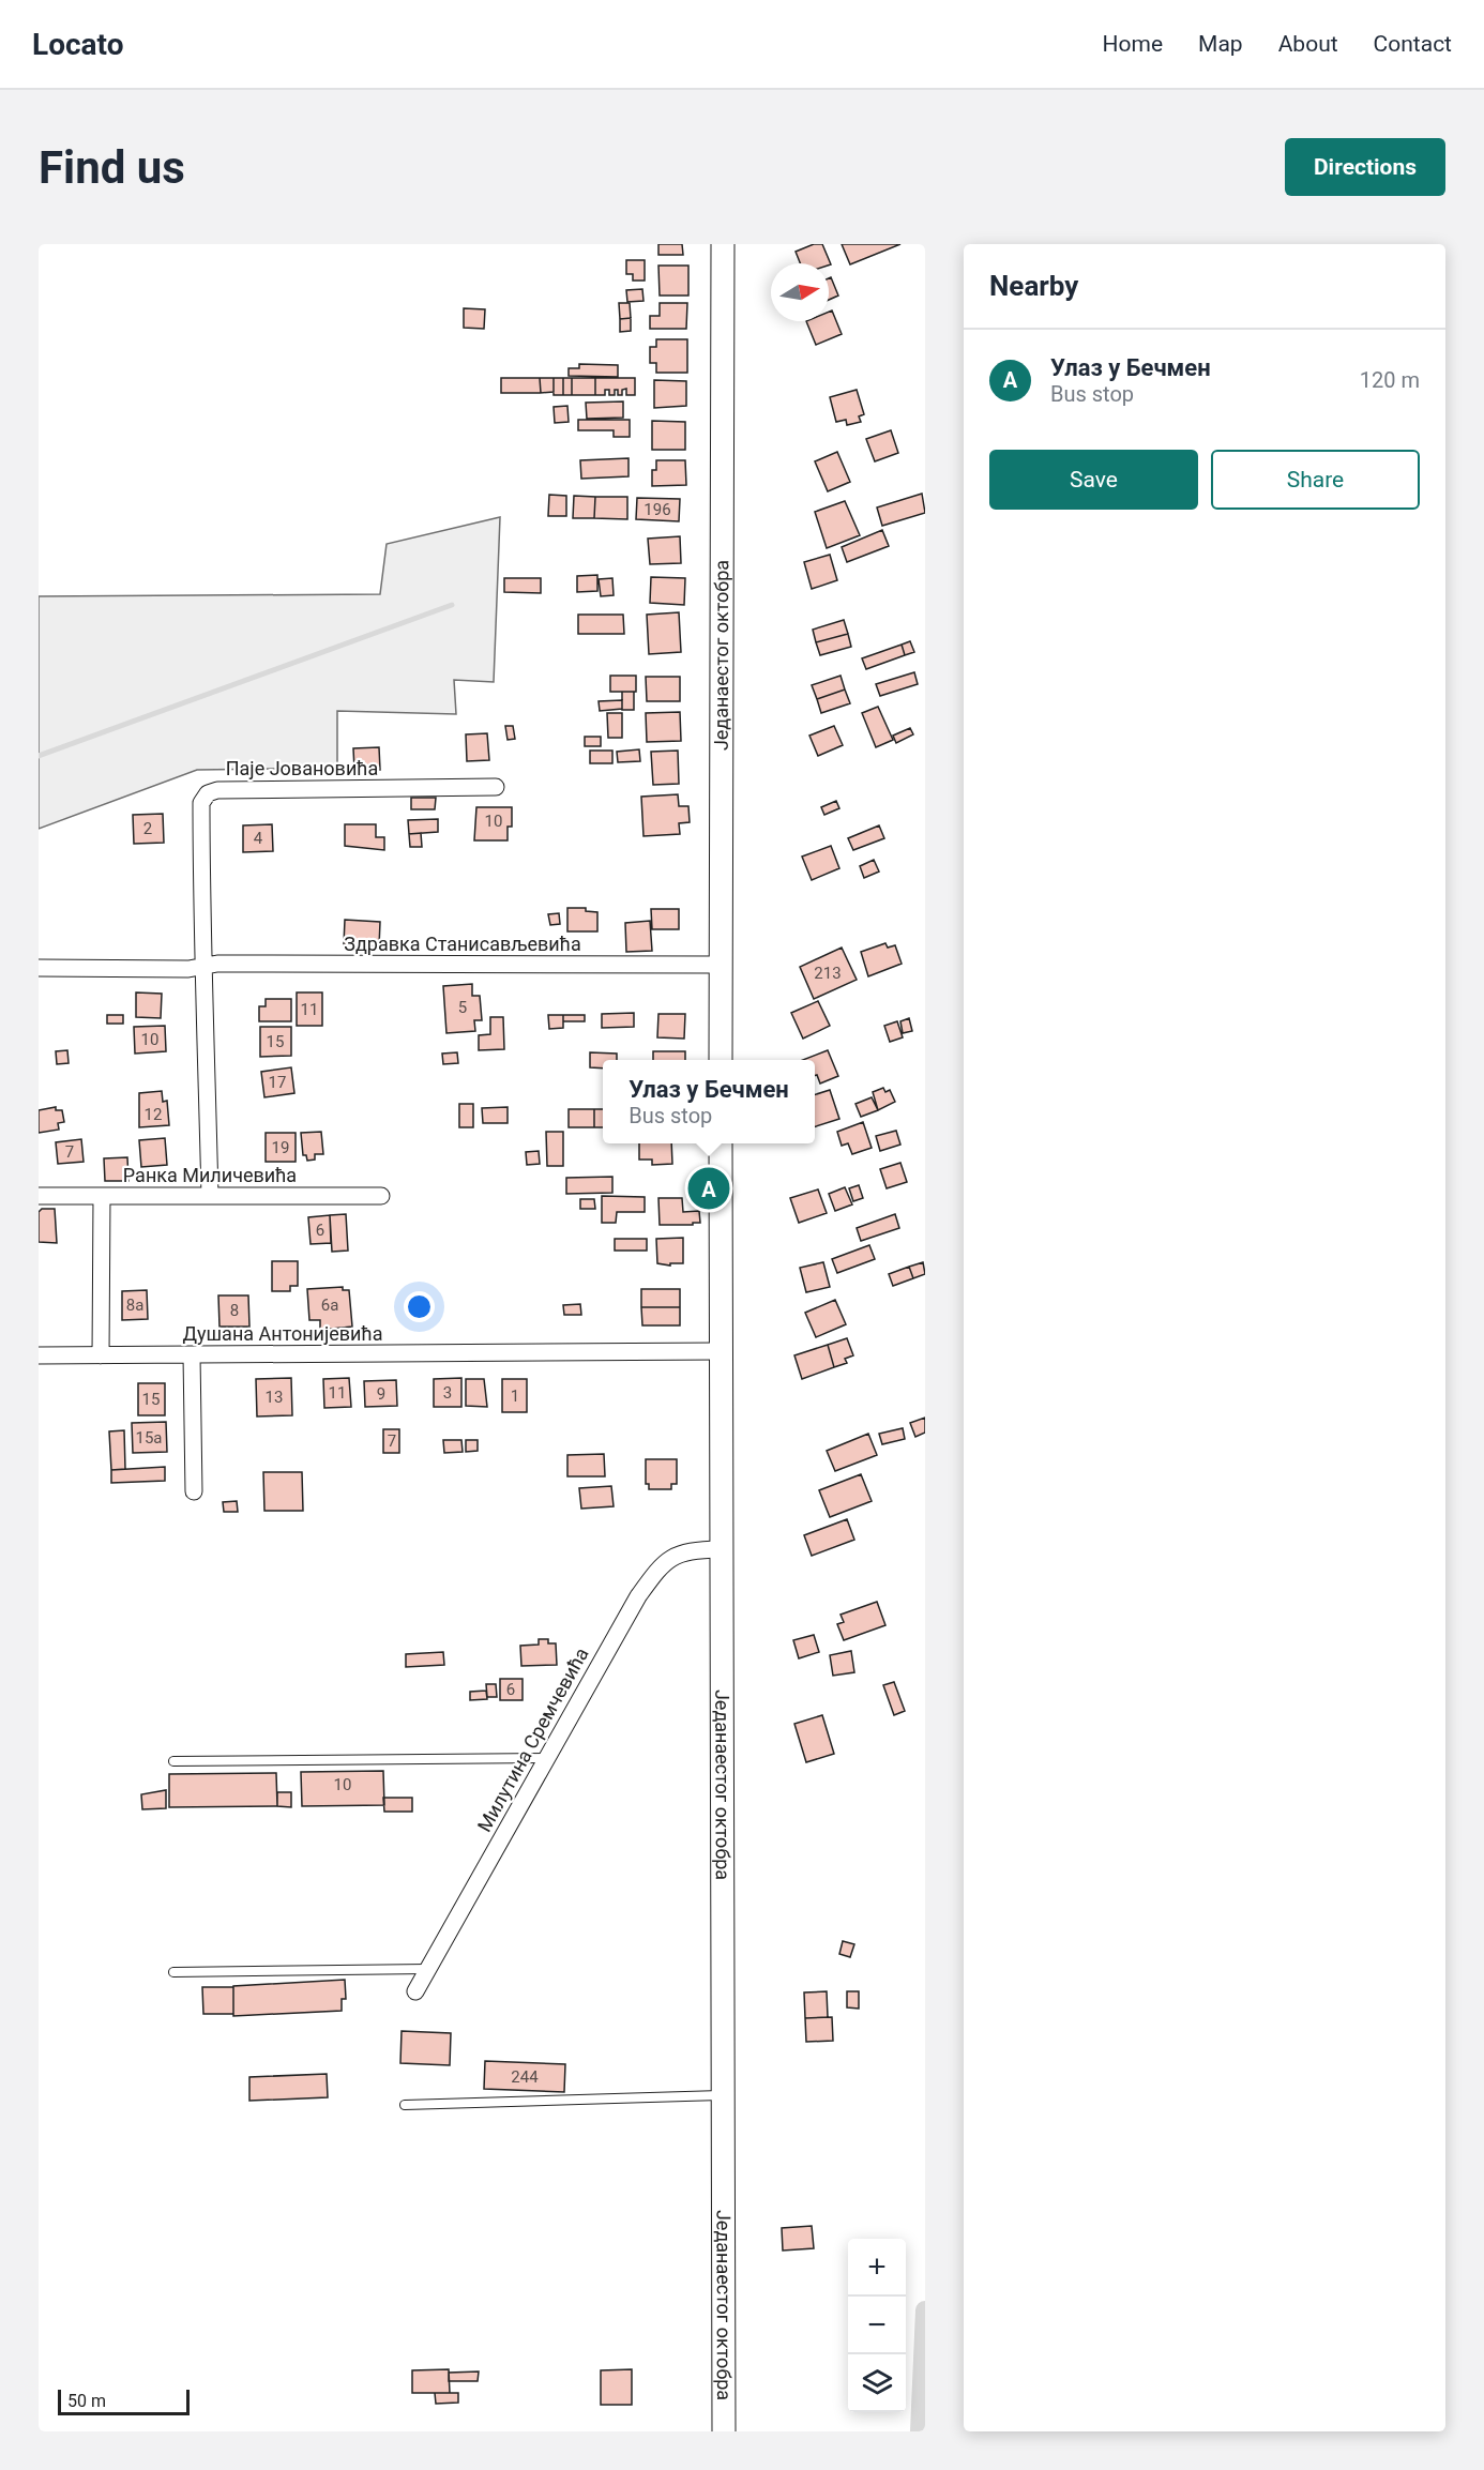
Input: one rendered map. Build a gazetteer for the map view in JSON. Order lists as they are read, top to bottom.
{
  "streets": {
    "main road": ["Једанаестог октобра"],
    "street": [
      "Паје Јовановића",
      "Здравка Станисављевића",
      "Ранка Миличевића",
      "Душана Антонијевића",
      "Милутина Сремчевића"
    ]
  },
  "crossings": [
    ["Једанаестог октобра", "Здравка Станисављевића"],
    ["Једанаестог октобра", "Душана Антонијевића"],
    ["Једанаестог октобра", "Милутина Сремчевића"],
    ["Паје Јовановића", "Здравка Станисављевића"]
  ],
  "house_numbers": [
    "196",
    "10",
    "2",
    "4",
    "213",
    "5",
    "11",
    "10",
    "15",
    "17",
    "12",
    "19",
    "7",
    "6",
    "8a",
    "6a",
    "8",
    "11",
    "3",
    "9",
    "1",
    "13",
    "15",
    "15a",
    "7",
    "6",
    "10",
    "244"
  ],
  "scale_bar": "50 m",
  "north": "right",
  "page": {
    "header": "Locato",
    "nav": [
      "Home",
      "Map",
      "About",
      "Contact"
    ],
    "buttons": [
      "Directions",
      ["Save", "Share"]
    ],
    "title": "Find us",
    "heading": "Nearby",
    "list": [
      {
        "mark": "A",
        "name": "Улаз у Бечмен",
        "note": "Bus stop",
        "value": "120 m"
      }
    ],
    "popup": ["Улаз у Бечмен", "Bus stop"],
    "pins": "A",
    "map_buttons": ["+", "−"],
    "scale": "50 m"
  }
}
